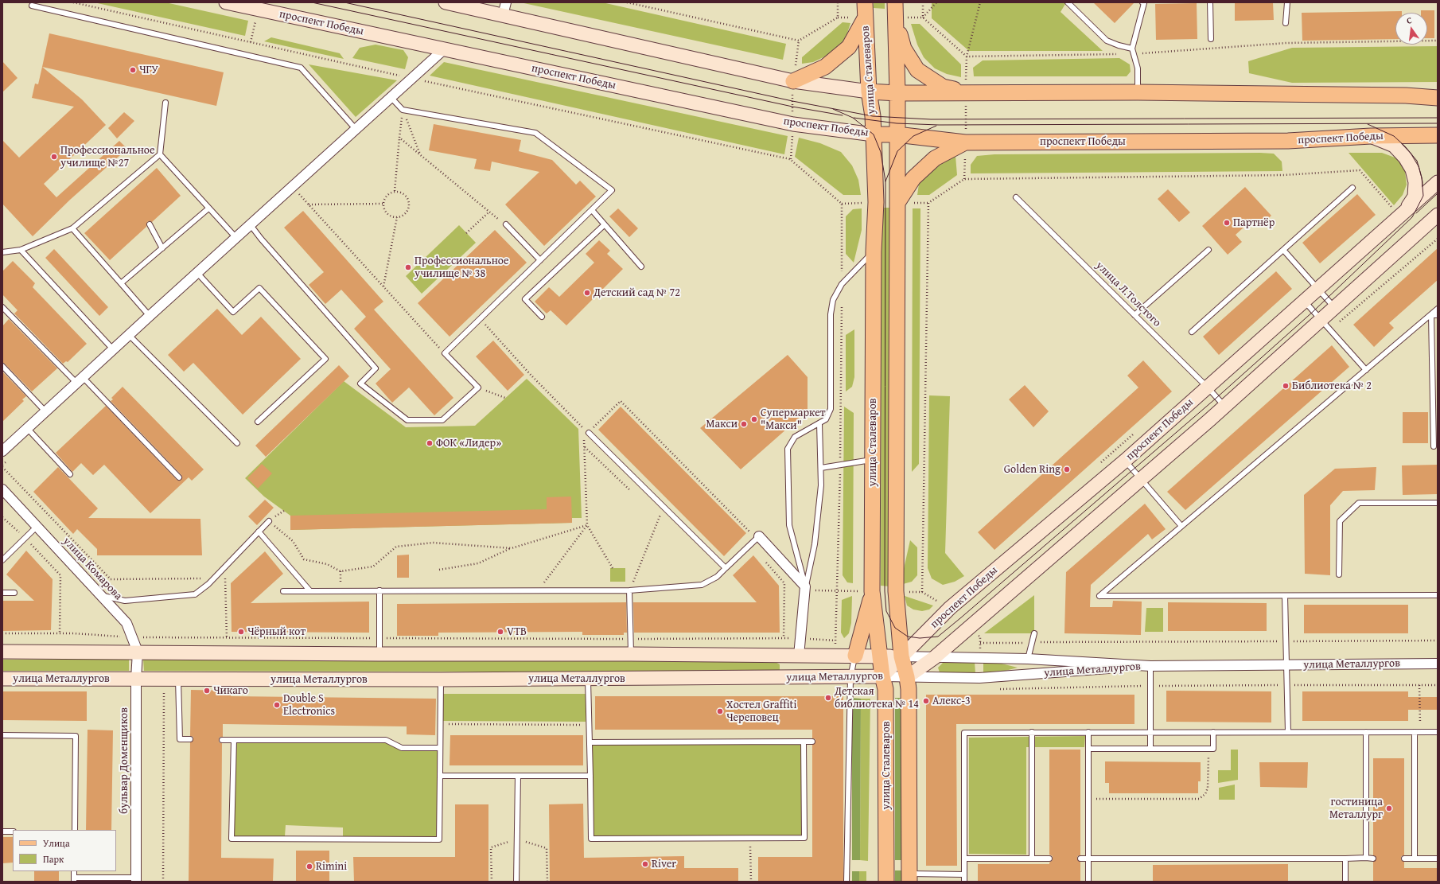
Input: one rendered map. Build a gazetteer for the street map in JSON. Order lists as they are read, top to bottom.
{
  "streets": {
    "main road": ["проспект Победы", "улица Сталеваров"],
    "street": ["улица Комарова", "улица Металлургов", "бульвар Доменщиков"],
    "lane": ["улица Л.Толстого"]
  },
  "crossings": [
    ["проспект Победы", "улица Сталеваров"],
    ["проспект Победы", "улица Л.Толстого"],
    ["проспект Победы", "улица Металлургов"],
    ["улица Сталеваров", "улица Металлургов"],
    ["улица Комарова", "улица Металлургов"],
    ["улица Комарова", "бульвар Доменщиков"],
    ["улица Металлургов", "бульвар Доменщиков"]
  ],
  "places": [
    "ЧГУ",
    "Профессиональное училище №27",
    "Партнёр",
    "Профессиональное училище № 38",
    "Детский сад № 72",
    "Библиотека № 2",
    "Супермаркет \"Макси\"",
    "Макси",
    "ФОК «Лидер»",
    "Golden Ring",
    "Чёрный кот",
    "VTB",
    "Чикаго",
    "Детская библиотека № 14",
    "Алекс-3",
    "Double S Electronics",
    "Хостел Graffiti Череповец",
    "гостиница Металлург",
    "River",
    "Rimini"
  ],
  "legend": ["Улица", "Парк"],
  "north": "top"
}
